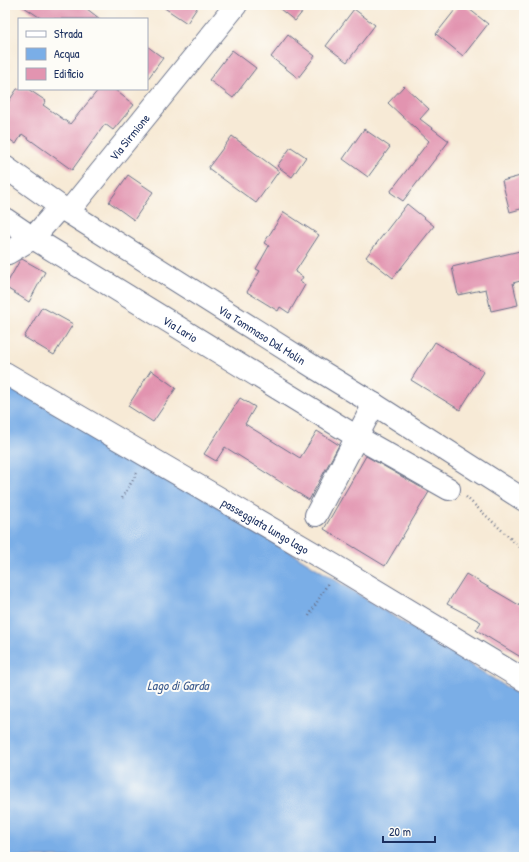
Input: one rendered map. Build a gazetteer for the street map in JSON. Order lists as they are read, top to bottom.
{
  "streets": {
    "street": [
      "Via Sirmione",
      "Via Lario",
      "Via Tommaso Dal Molin",
      "passeggiata lungo lago"
    ]
  },
  "crossings": [
    ["Via Sirmione", "Via Lario"],
    ["Via Sirmione", "Via Tommaso Dal Molin"]
  ],
  "water": ["Lago di Garda"],
  "legend": ["Strada", "Acqua", "Edificio"],
  "scale_bar": "20 m"
}
